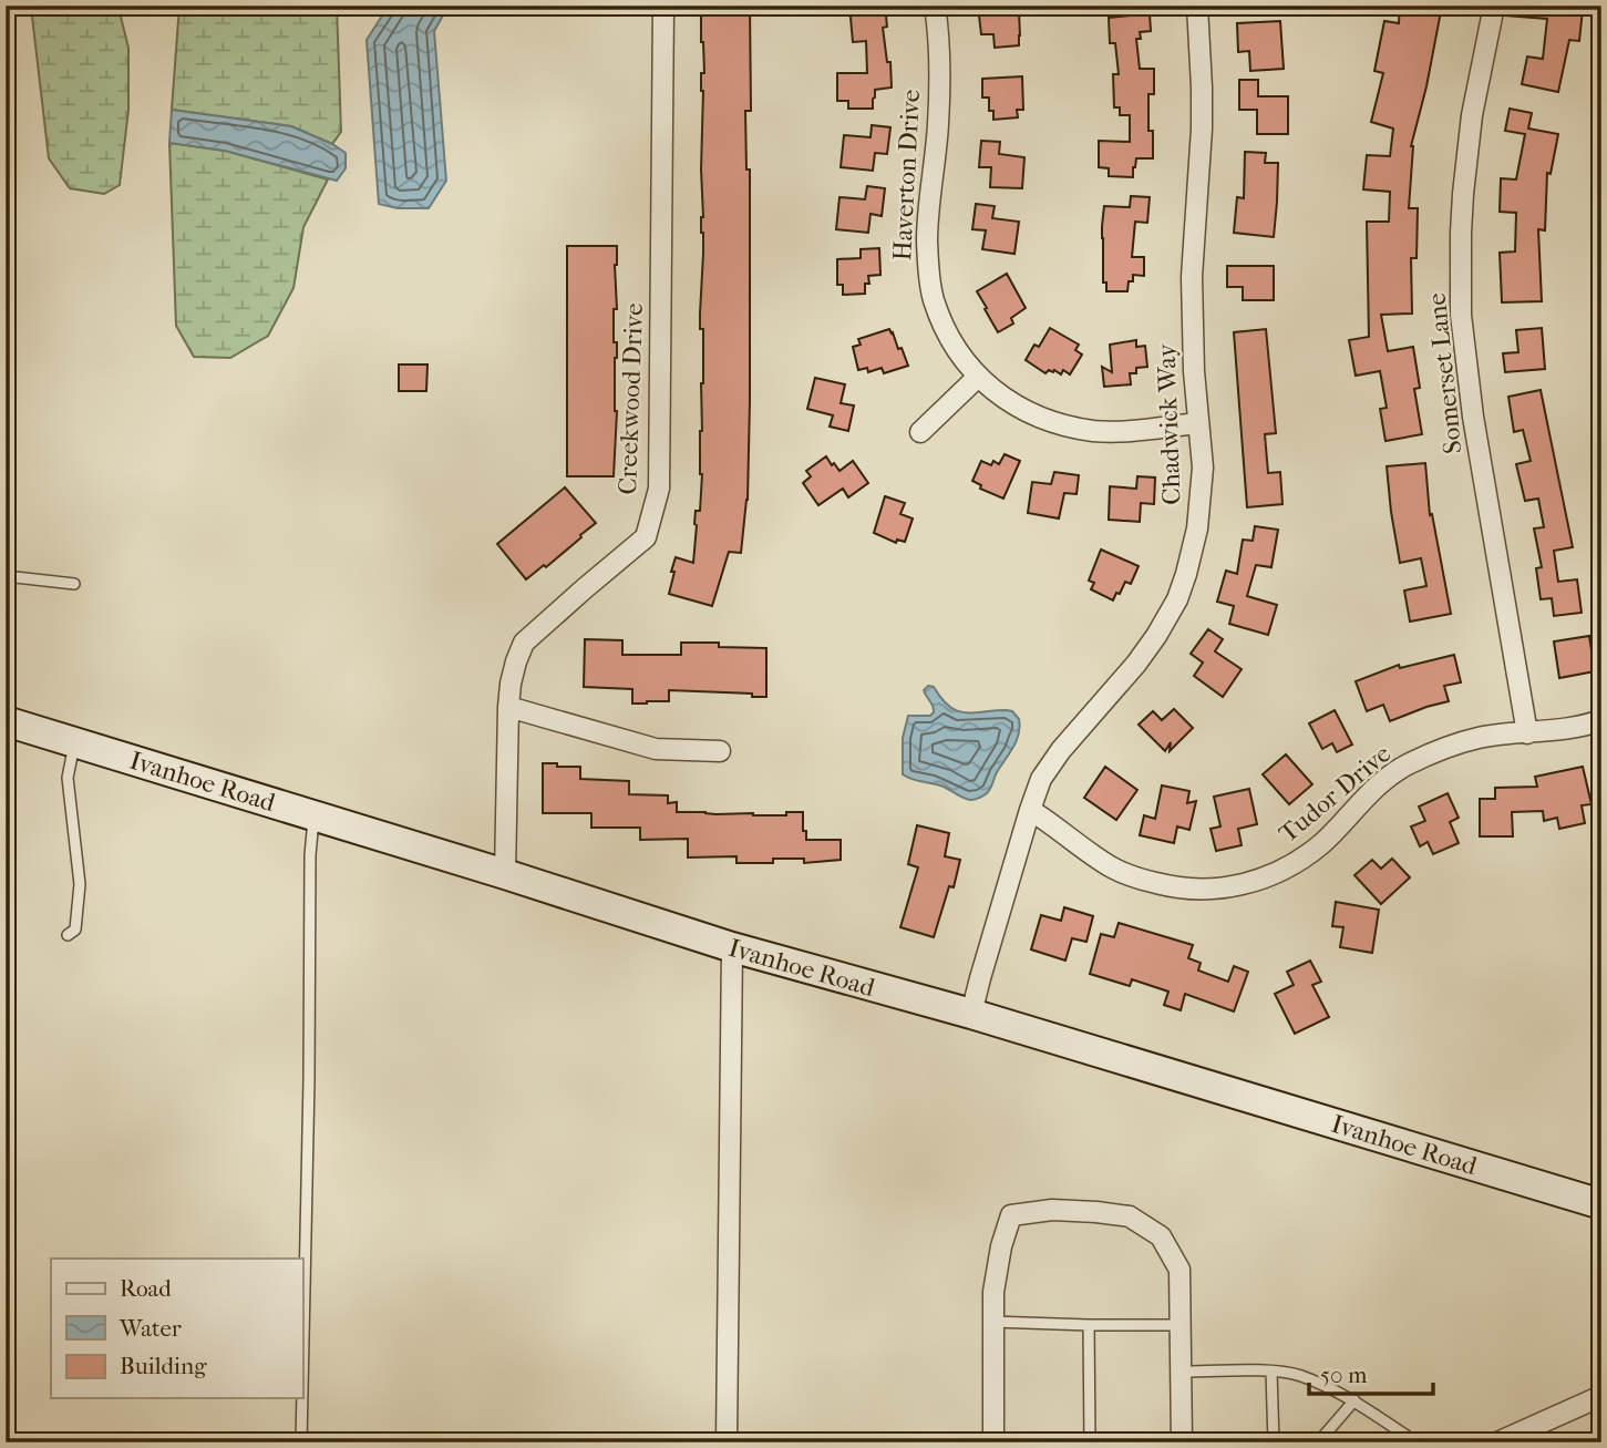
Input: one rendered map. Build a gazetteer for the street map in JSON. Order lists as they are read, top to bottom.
{
  "streets": {
    "main road": ["Ivanhoe Road"],
    "street": [
      "Haverton Drive",
      "Somerset Lane",
      "Creekwood Drive",
      "Chadwick Way",
      "Tudor Drive"
    ]
  },
  "crossings": [
    ["Haverton Drive", "Chadwick Way"],
    ["Somerset Lane", "Tudor Drive"],
    ["Creekwood Drive", "Ivanhoe Road"],
    ["Chadwick Way", "Ivanhoe Road"],
    ["Chadwick Way", "Tudor Drive"]
  ],
  "legend": ["Road", "Water", "Building"],
  "scale_bar": "50 m"
}
